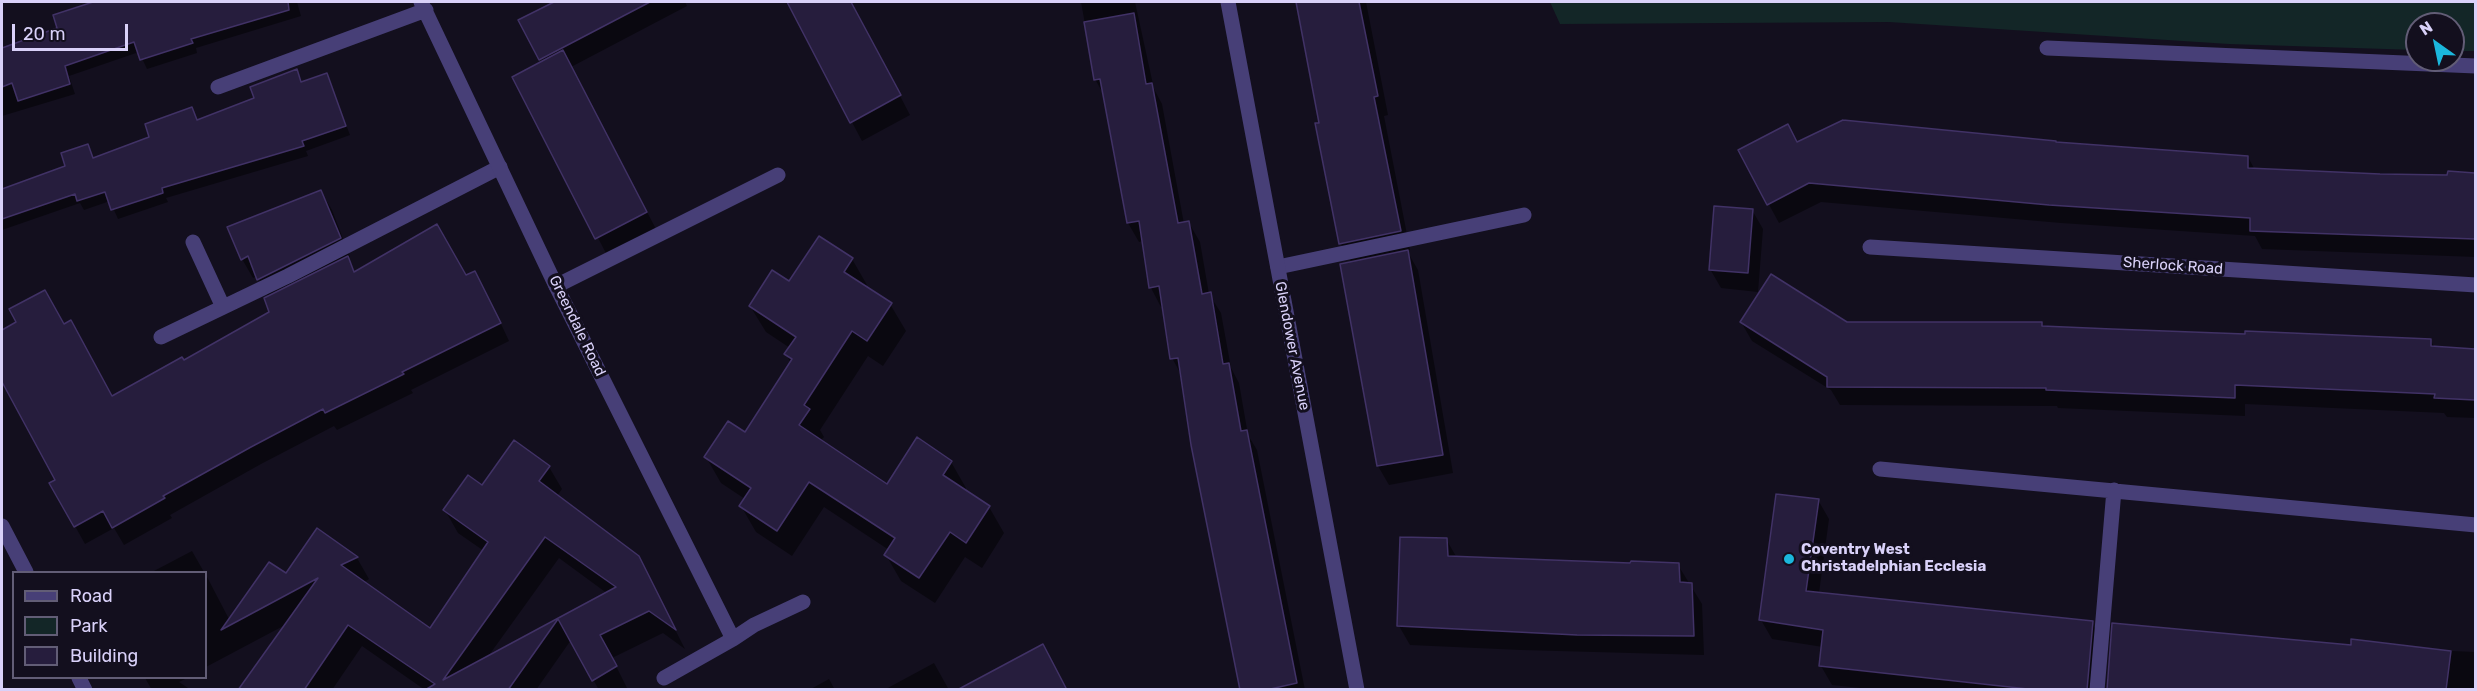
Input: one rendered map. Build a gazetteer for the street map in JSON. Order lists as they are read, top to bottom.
{
  "streets": {
    "street": ["Sherlock Road", "Greendale Road", "Glendower Avenue"]
  },
  "places": ["Coventry West Christadelphian Ecclesia"],
  "legend": ["Road", "Park", "Building"],
  "scale_bar": "20 m",
  "north": "top left"
}
